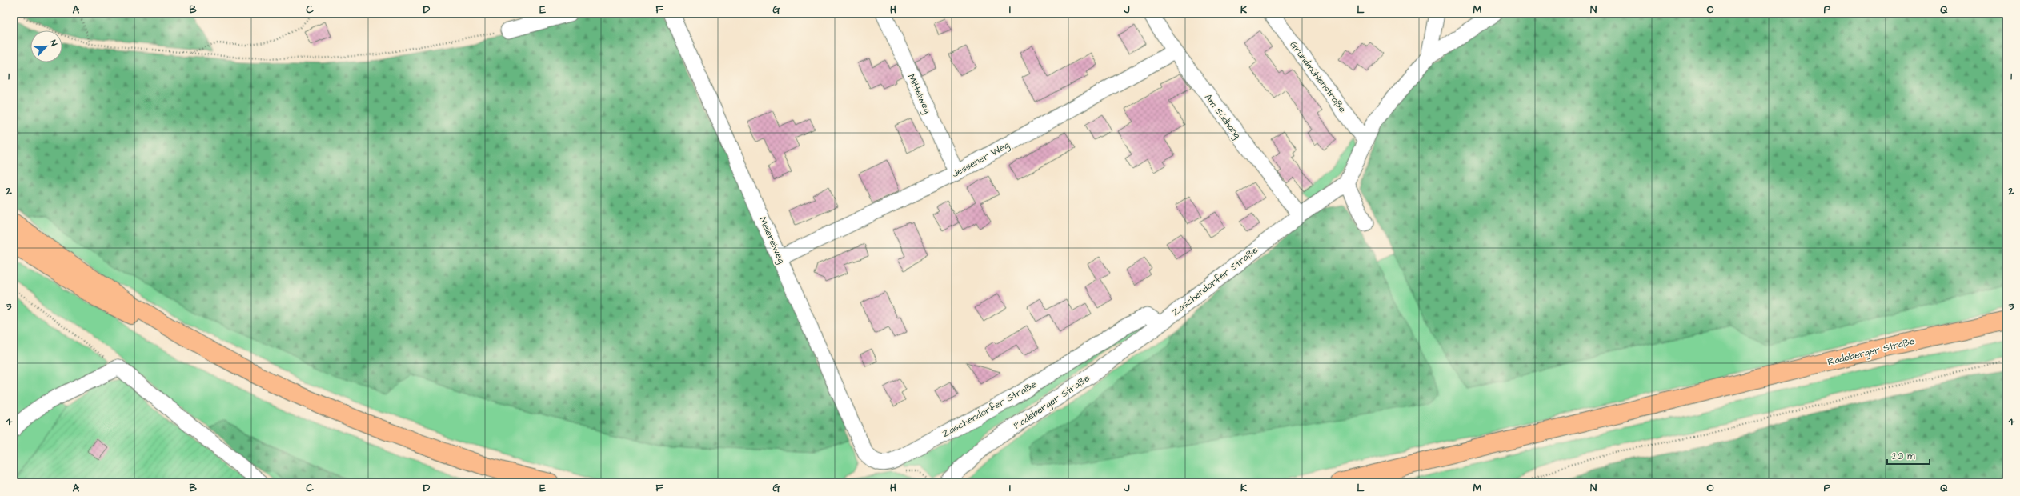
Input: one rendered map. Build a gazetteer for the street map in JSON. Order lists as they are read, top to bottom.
{
  "streets": {
    "highway": ["Radeberger Straße"],
    "street": [
      "Grundmühlenstraße",
      "Mittelweg",
      "Am Südhang",
      "Jessener Weg",
      "Meiereiweg",
      "Zaschendorfer Straße"
    ]
  },
  "crossings": [
    ["Mittelweg", "Jessener Weg"],
    ["Am Südhang", "Jessener Weg"],
    ["Am Südhang", "Zaschendorfer Straße"],
    ["Jessener Weg", "Meiereiweg"],
    ["Meiereiweg", "Zaschendorfer Straße"],
    ["Zaschendorfer Straße", "Radeberger Straße"]
  ],
  "scale_bar": "20 m",
  "north": "top right",
  "grid": {
    "columns": [
      "A",
      "B",
      "C",
      "D",
      "E",
      "F",
      "G",
      "H",
      "I",
      "J",
      "K",
      "L",
      "M",
      "N",
      "O",
      "P",
      "Q"
    ],
    "rows": [
      "1",
      "2",
      "3",
      "4"
    ]
  }
}
